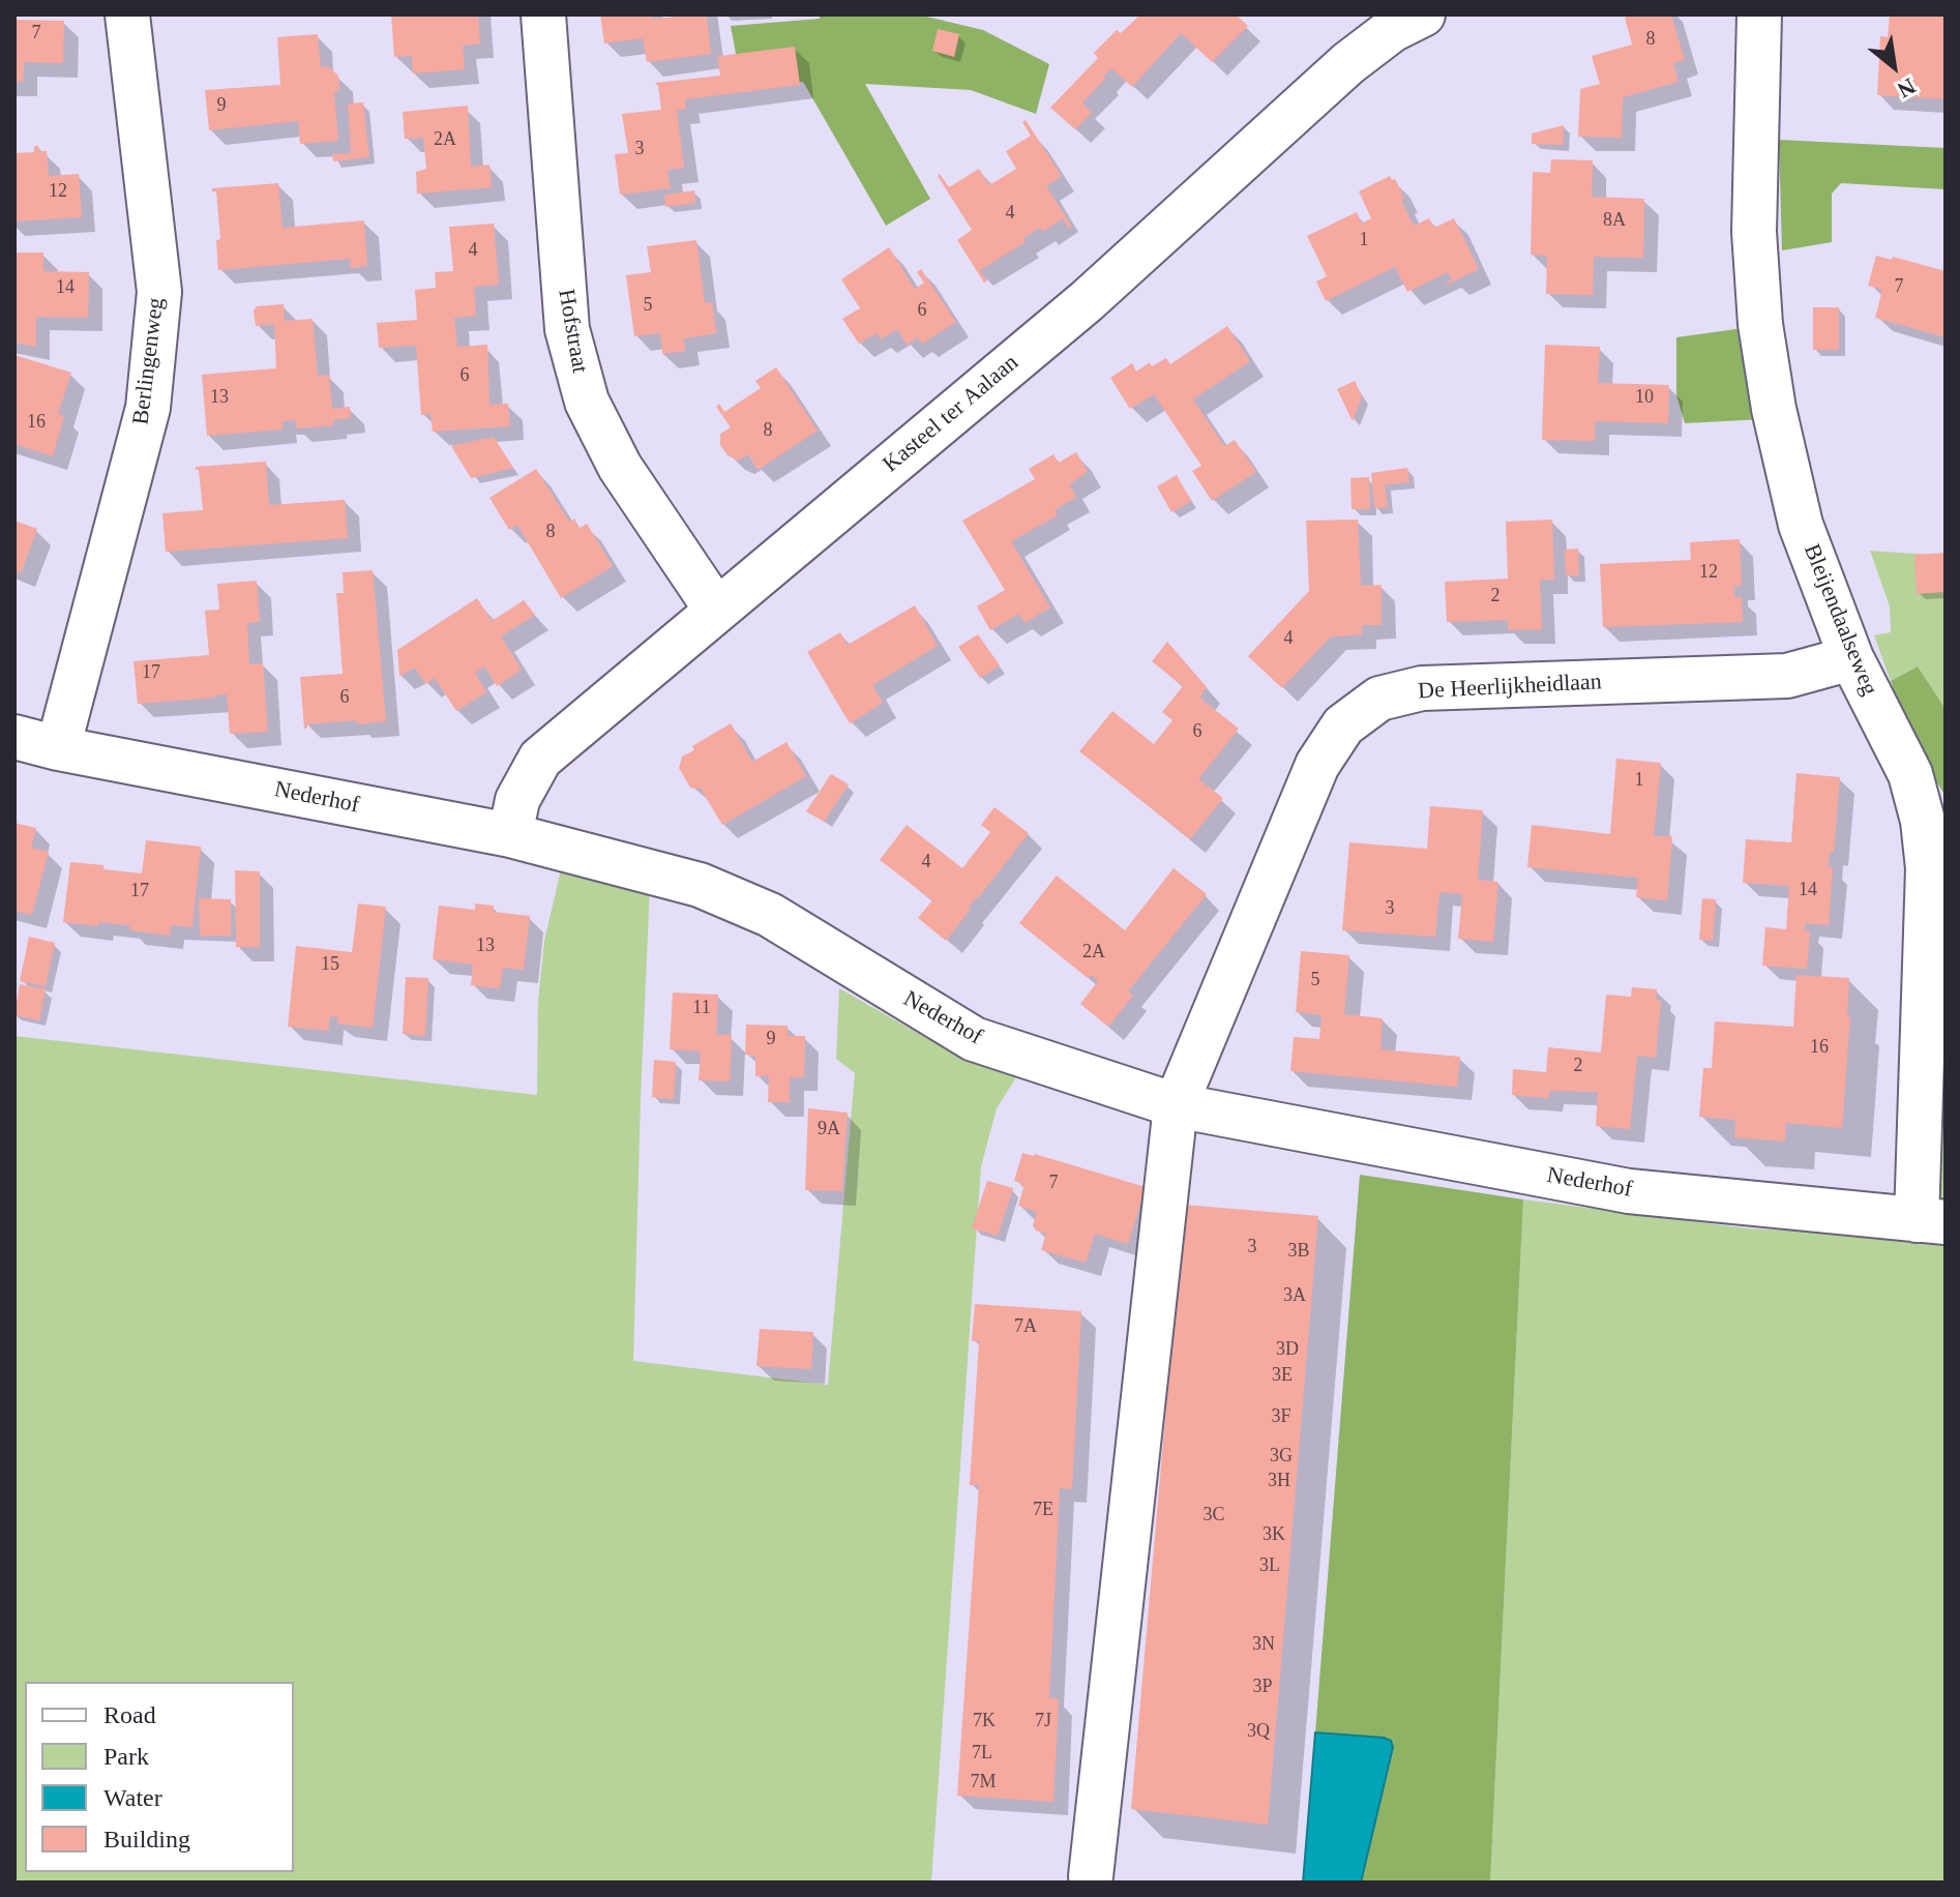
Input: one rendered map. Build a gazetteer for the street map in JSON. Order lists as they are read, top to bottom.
{
  "streets": {
    "street": [
      "Hofstraat",
      "Berlingenweg",
      "Kasteel ter Aalaan",
      "Bleijendaalseweg",
      "De Heerlijkheidlaan",
      "Nederhof"
    ]
  },
  "crossings": [
    ["Hofstraat", "Kasteel ter Aalaan"],
    ["Berlingenweg", "Nederhof"],
    ["Kasteel ter Aalaan", "Nederhof"],
    ["Bleijendaalseweg", "De Heerlijkheidlaan"],
    ["Bleijendaalseweg", "Nederhof"],
    ["De Heerlijkheidlaan", "Nederhof"]
  ],
  "house_numbers": [
    "7",
    "8",
    "9",
    "2A",
    "3",
    "12",
    "4",
    "8A",
    "1",
    "4",
    "7",
    "14",
    "5",
    "6",
    "6",
    "13",
    "10",
    "16",
    "8",
    "8",
    "12",
    "2",
    "4",
    "17",
    "6",
    "6",
    "1",
    "4",
    "14",
    "17",
    "3",
    "13",
    "2A",
    "15",
    "5",
    "11",
    "9",
    "16",
    "2",
    "9A",
    "7",
    "3",
    "3B",
    "3A",
    "7A",
    "3D",
    "3E",
    "3F",
    "3G",
    "3H",
    "7E",
    "3C",
    "3K",
    "3L",
    "3N",
    "3P",
    "7K",
    "7J",
    "3Q",
    "7L",
    "7M"
  ],
  "legend": [
    "Road",
    "Park",
    "Water",
    "Building"
  ],
  "north": "bottom right"
}
